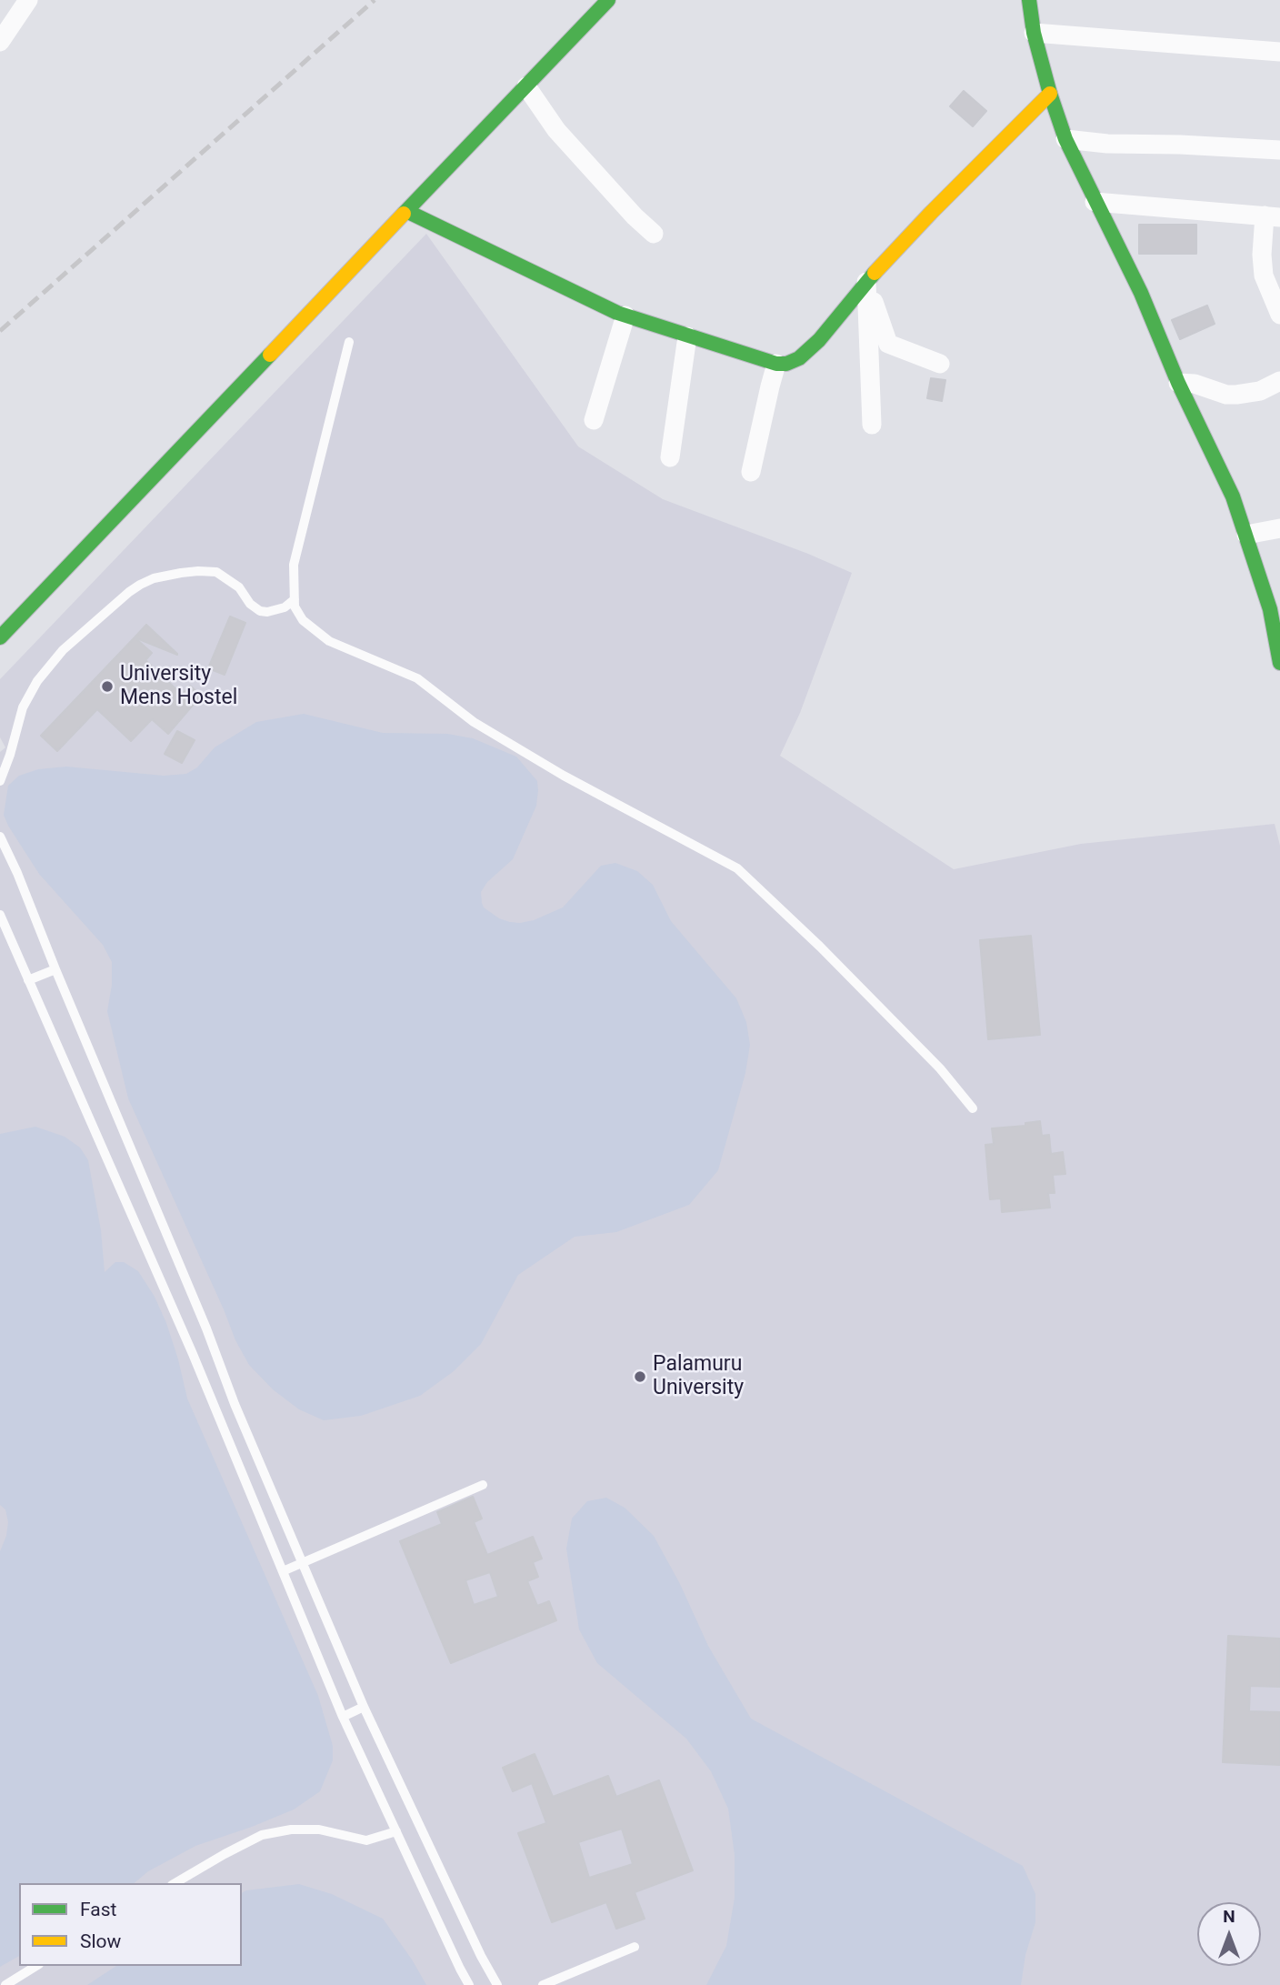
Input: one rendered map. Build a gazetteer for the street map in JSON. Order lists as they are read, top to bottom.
{
  "places": ["University Mens Hostel", "Palamuru University"],
  "legend": ["Fast", "Slow"],
  "north": "top"
}
